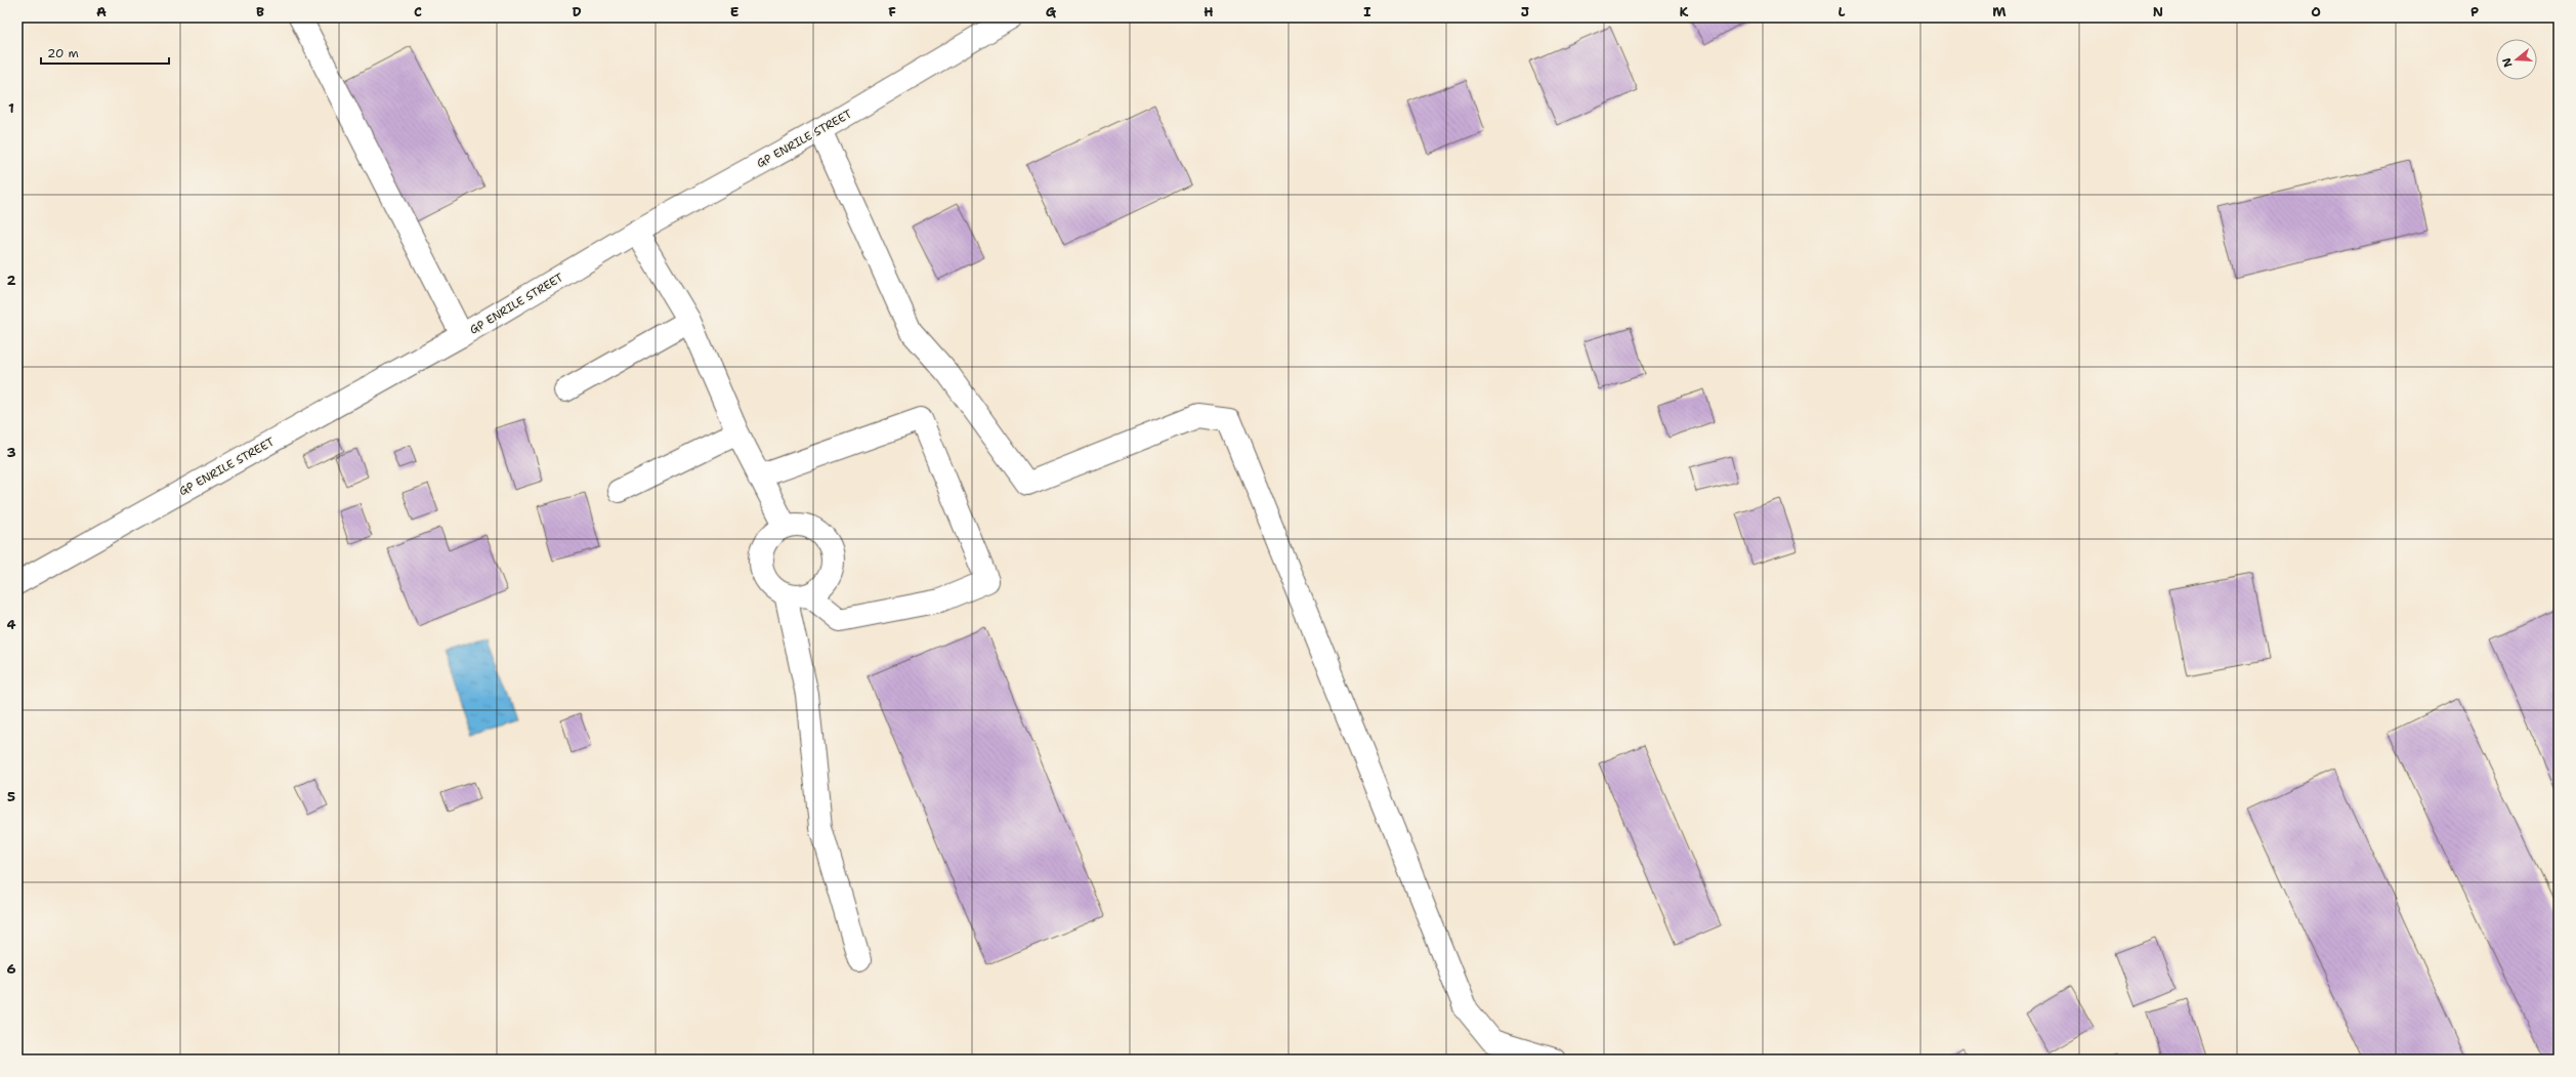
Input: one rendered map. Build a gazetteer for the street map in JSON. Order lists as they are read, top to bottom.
{
  "streets": {
    "street": ["GP ENRILE STREET"]
  },
  "scale_bar": "20 m",
  "north": "left",
  "grid": {
    "columns": [
      "A",
      "B",
      "C",
      "D",
      "E",
      "F",
      "G",
      "H",
      "I",
      "J",
      "K",
      "L",
      "M",
      "N",
      "O",
      "P"
    ],
    "rows": [
      "1",
      "2",
      "3",
      "4",
      "5",
      "6"
    ]
  }
}
